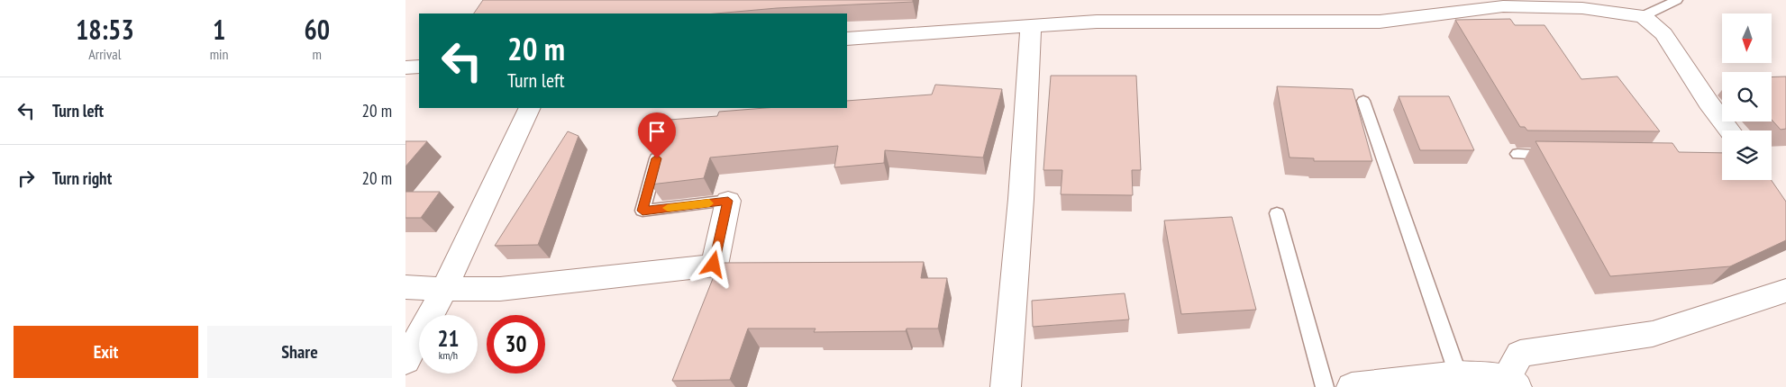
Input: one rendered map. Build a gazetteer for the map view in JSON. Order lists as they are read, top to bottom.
{
  "north": "bottom",
  "page": {
    "eta": [
      "18:53",
      "Arrival",
      "1",
      "min",
      "60",
      "m"
    ],
    "turn": ["20 m", "Turn left"],
    "list": [
      {
        "name": "Turn left",
        "value": "20 m"
      },
      {
        "name": "Turn right",
        "value": "20 m"
      }
    ],
    "speed": "21 km/h",
    "limit": "30",
    "buttons": ["Exit", "Share"]
  }
}
